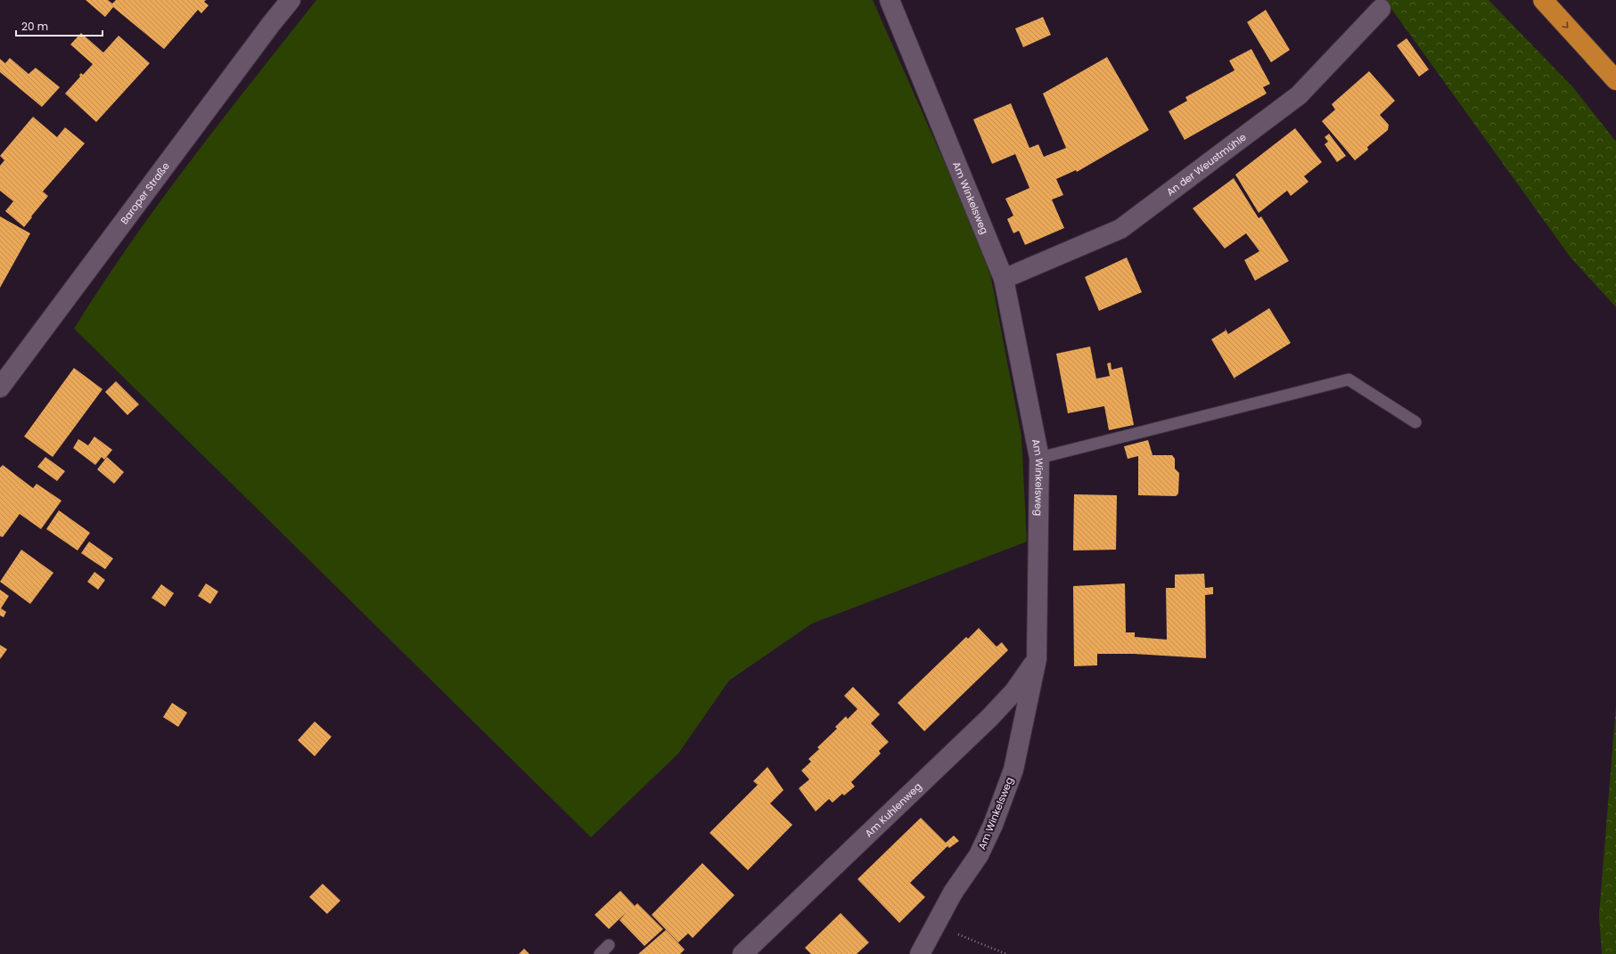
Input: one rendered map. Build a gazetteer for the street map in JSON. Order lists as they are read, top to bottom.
{
  "streets": {
    "street": [
      "An der Weustmühle",
      "Baroper Straße",
      "Am Winkelsweg",
      "Am Kuhlenweg"
    ]
  },
  "crossings": [
    ["An der Weustmühle", "Am Winkelsweg"],
    ["Am Winkelsweg", "Am Kuhlenweg"]
  ],
  "scale_bar": "20 m"
}
